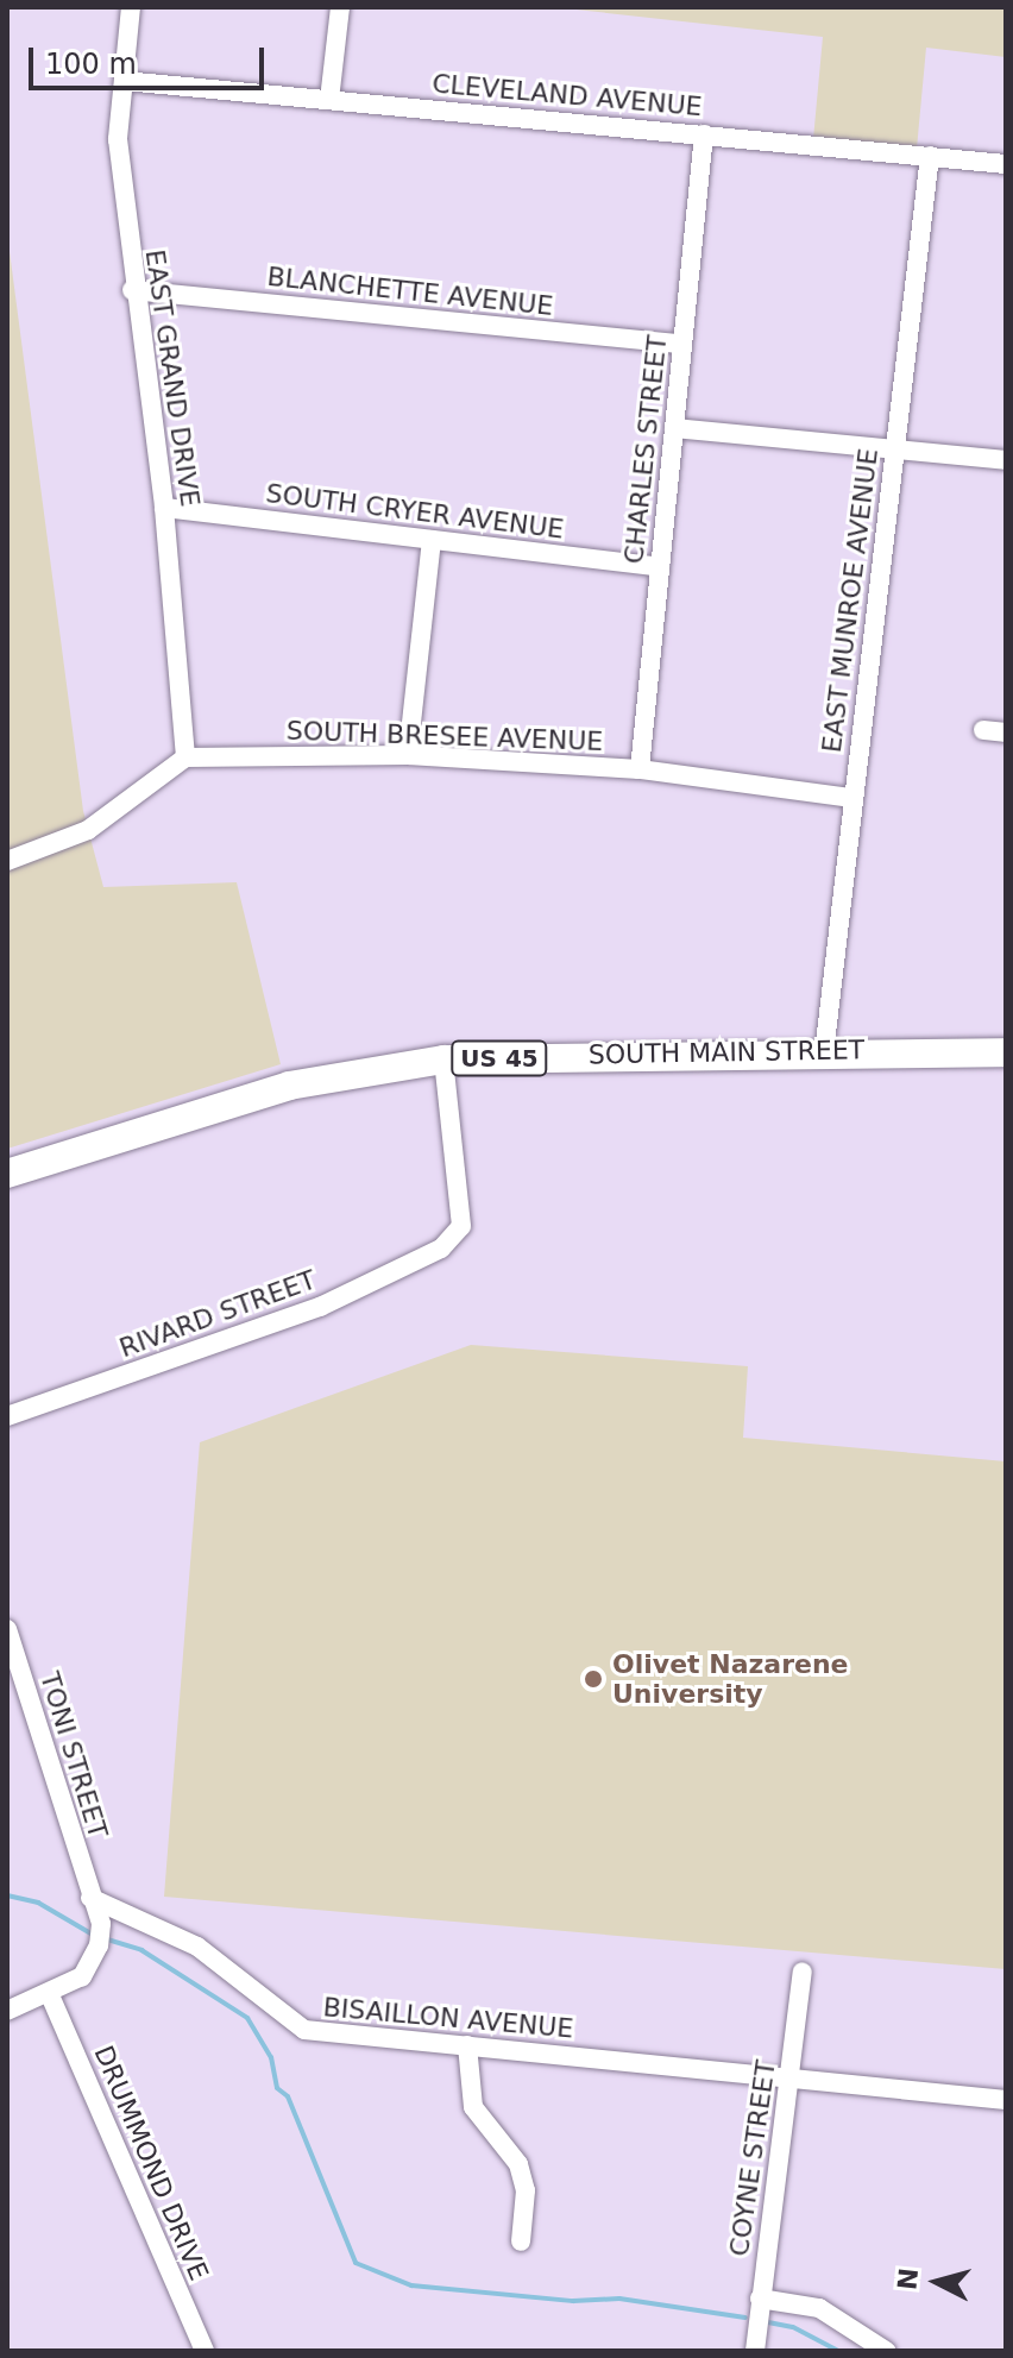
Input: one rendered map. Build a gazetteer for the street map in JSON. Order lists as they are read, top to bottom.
{
  "streets": {
    "main road": ["SOUTH MAIN STREET", "US 45"],
    "street": [
      "CLEVELAND AVENUE",
      "BLANCHETTE AVENUE",
      "EAST GRAND DRIVE",
      "CHARLES STREET",
      "SOUTH CRYER AVENUE",
      "EAST MUNROE AVENUE",
      "SOUTH BRESEE AVENUE",
      "RIVARD STREET",
      "TONI STREET",
      "BISAILLON AVENUE",
      "COYNE STREET",
      "DRUMMOND DRIVE"
    ]
  },
  "crossings": [
    ["CLEVELAND AVENUE", "EAST GRAND DRIVE"],
    ["CLEVELAND AVENUE", "CHARLES STREET"],
    ["CLEVELAND AVENUE", "EAST MUNROE AVENUE"],
    ["BLANCHETTE AVENUE", "EAST GRAND DRIVE"],
    ["BLANCHETTE AVENUE", "CHARLES STREET"],
    ["EAST GRAND DRIVE", "SOUTH CRYER AVENUE"],
    ["EAST GRAND DRIVE", "SOUTH BRESEE AVENUE"],
    ["CHARLES STREET", "SOUTH CRYER AVENUE"],
    ["CHARLES STREET", "SOUTH BRESEE AVENUE"],
    ["EAST MUNROE AVENUE", "SOUTH BRESEE AVENUE"],
    ["EAST MUNROE AVENUE", "SOUTH MAIN STREET"],
    ["SOUTH MAIN STREET", "RIVARD STREET"],
    ["TONI STREET", "BISAILLON AVENUE"],
    ["BISAILLON AVENUE", "COYNE STREET"]
  ],
  "places": ["Olivet Nazarene University"],
  "scale_bar": "100 m",
  "north": "left"
}
